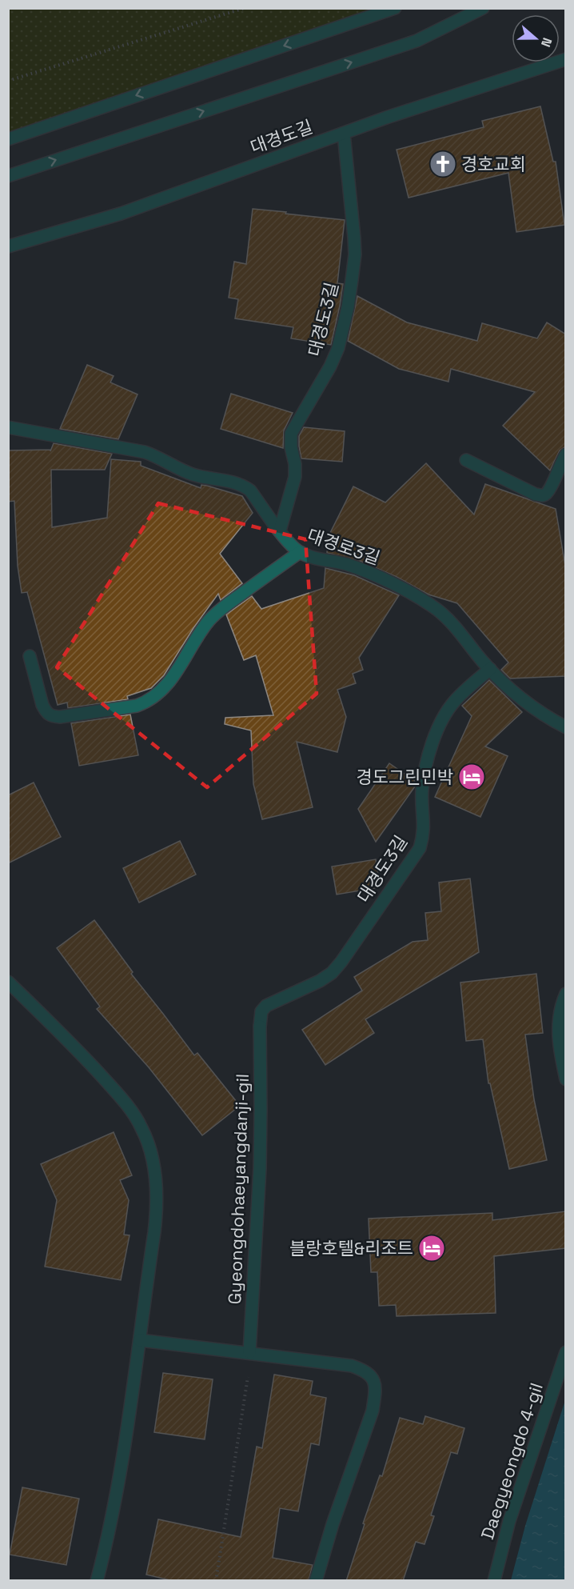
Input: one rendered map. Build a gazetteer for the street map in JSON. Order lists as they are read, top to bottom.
{
  "streets": {
    "street": [
      "대경도길",
      "대경도3길",
      "대경로3길",
      "Gyeongdohaeyangdanji-gil",
      "Daegyeongdo 4-gil"
    ]
  },
  "crossings": [
    ["대경도길", "대경도3길"],
    ["대경도3길", "대경로3길"],
    ["대경도3길", "Gyeongdohaeyangdanji-gil"]
  ],
  "places": {
    "church": ["경호교회"],
    "hotel": ["경도그린민박", "블랑호텔&리조트"]
  },
  "north": "right"
}
